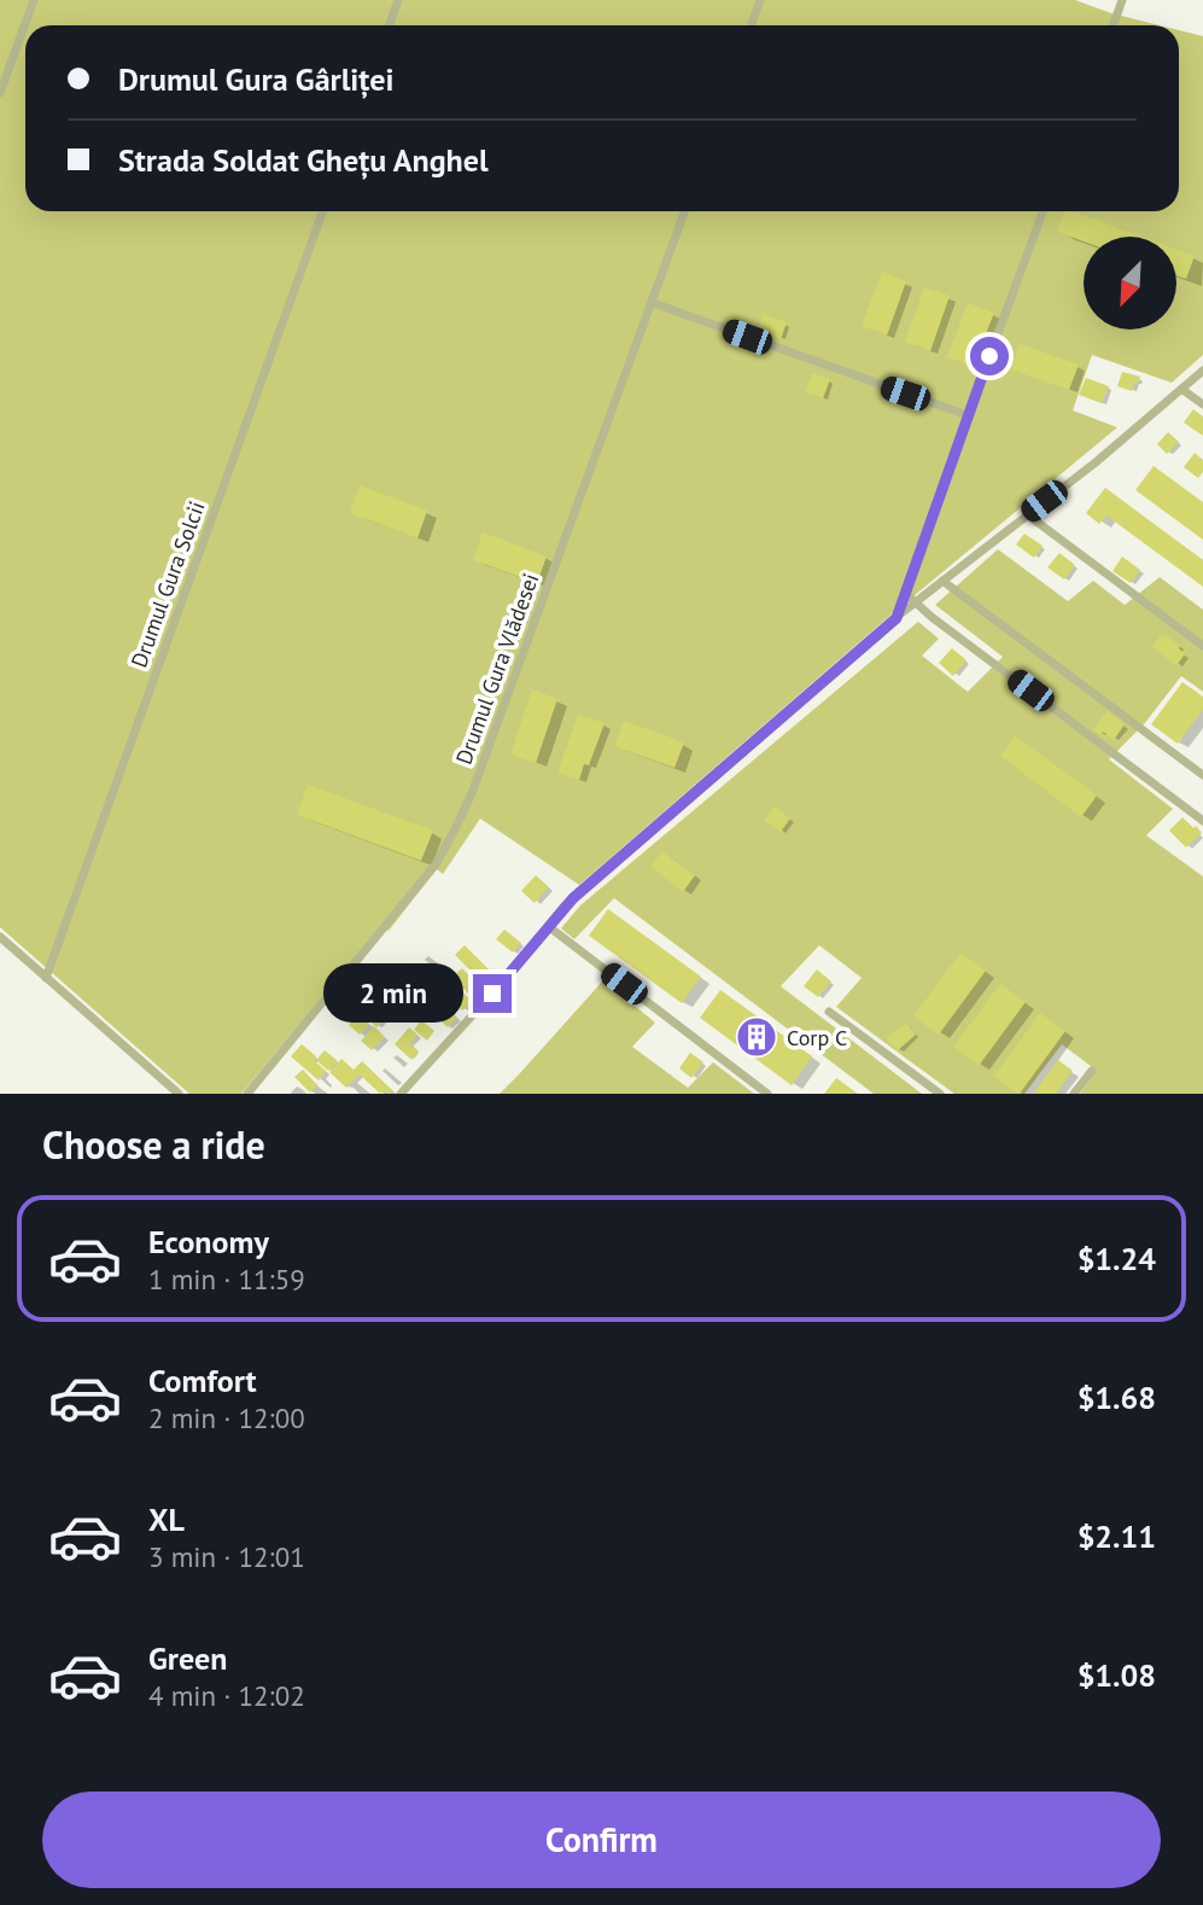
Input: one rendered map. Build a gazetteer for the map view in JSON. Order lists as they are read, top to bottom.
{
  "streets": {
    "street": ["Drumul Gura Solcii", "Drumul Gura Vlădesei"]
  },
  "places": {
    "building": ["Corp C"]
  },
  "north": "bottom left",
  "page": {
    "banner": ["Drumul Gura Gârliței", "Strada Soldat Ghețu Anghel"],
    "bubble": "2 min",
    "heading": "Choose a ride",
    "list": [
      {
        "name": "Economy",
        "note": "1 min · 11:59",
        "value": "$1.24"
      },
      {
        "name": "Comfort",
        "note": "2 min · 12:00",
        "value": "$1.68"
      },
      {
        "name": "XL",
        "note": "3 min · 12:01",
        "value": "$2.11"
      },
      {
        "name": "Green",
        "note": "4 min · 12:02",
        "value": "$1.08"
      }
    ],
    "buttons": "Confirm"
  }
}
